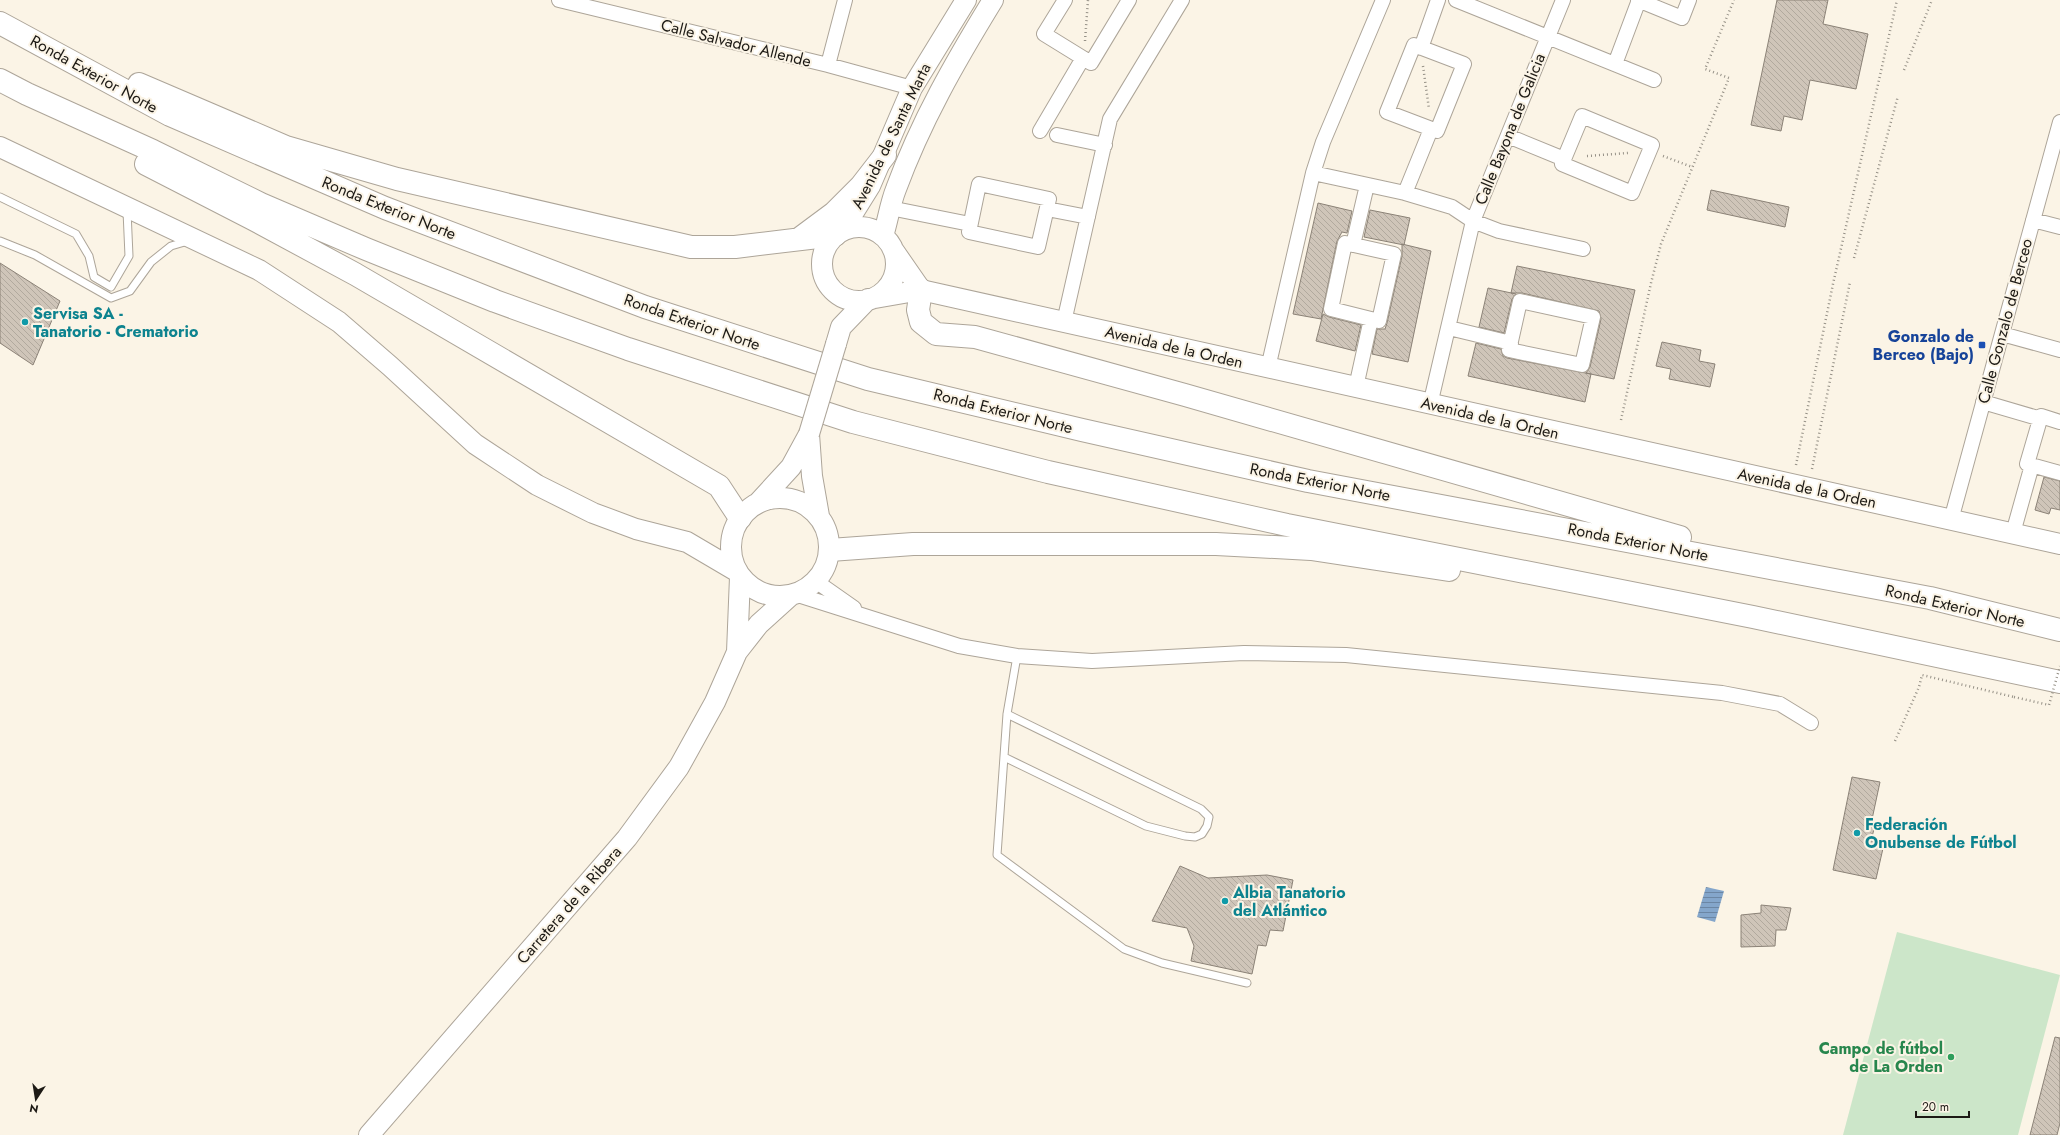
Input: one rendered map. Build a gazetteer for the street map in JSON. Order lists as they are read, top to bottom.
{
  "streets": {
    "highway": ["Ronda Exterior Norte"],
    "street": [
      "Calle Salvador Allende",
      "Calle Bayona de Galicia",
      "Avenida de Santa Marta",
      "Calle Gonzalo de Berceo",
      "Avenida de la Orden",
      "Carretera de la Ribera"
    ]
  },
  "crossings": [
    ["Calle Salvador Allende", "Avenida de Santa Marta"],
    ["Calle Bayona de Galicia", "Avenida de la Orden"],
    ["Avenida de Santa Marta", "Avenida de la Orden"],
    ["Calle Gonzalo de Berceo", "Avenida de la Orden"]
  ],
  "places": {
    "other": [
      "Servisa SA - Tanatorio - Crematorio",
      "Federación Onubense de Fútbol",
      "Albia Tanatorio del Atlántico",
      "Campo de fútbol de La Orden"
    ],
    "transit": ["Gonzalo de Berceo (Bajo)"]
  },
  "scale_bar": "20 m",
  "north": "bottom"
}
